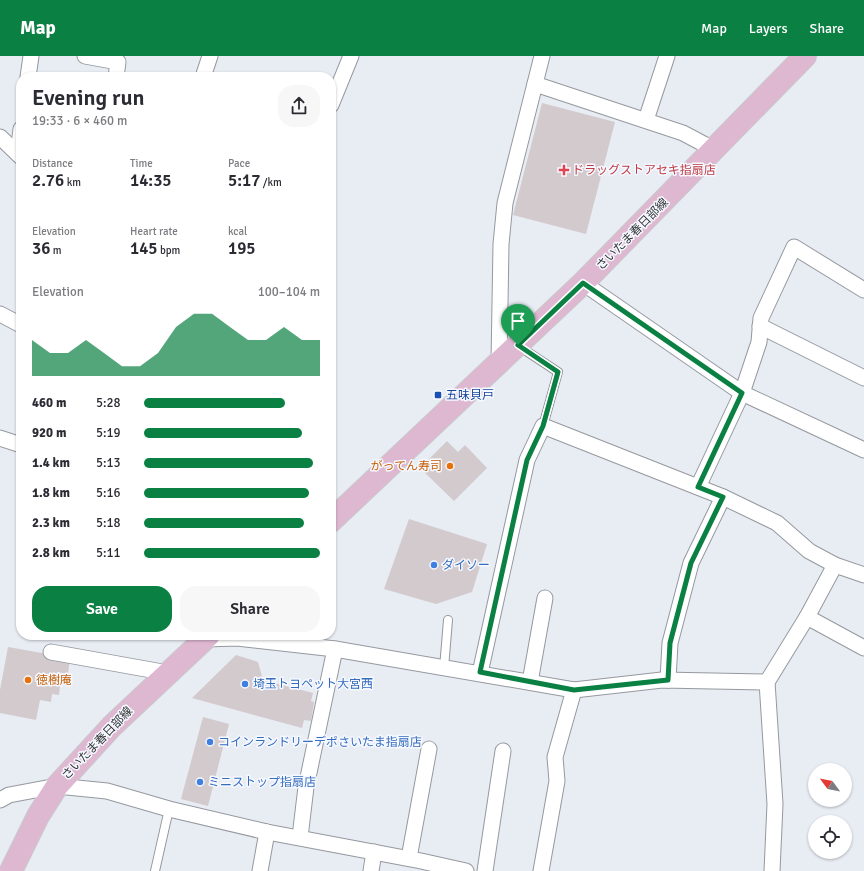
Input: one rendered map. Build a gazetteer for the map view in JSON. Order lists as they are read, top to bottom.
{
  "streets": {
    "main road": ["さいたま春日部線"]
  },
  "places": {
    "health": ["ドラッグストアセキ指扇店"],
    "transit": ["五味貝戸"],
    "other": [
      "がってん寿司",
      "ダイソー",
      "徳樹庵",
      "埼玉トヨペット大宮西",
      "コインランドリーデポさいたま指扇店",
      "ミニストップ指扇店"
    ]
  },
  "north": "top left",
  "page": {
    "header": "Map",
    "nav": ["Map", "Layers", "Share"],
    "heading": ["Evening run", "19:33 · 6 × 460 m"],
    "stats": [
      ["Distance", "2.76 km"],
      ["Time", "14:35"],
      ["Pace", "5:17 /km"],
      ["Elevation", "36 m"],
      ["Heart rate", "145 bpm"],
      ["kcal", "195"]
    ],
    "chart": ["Elevation", "100–104 m"],
    "list": [
      {
        "name": "460 m",
        "note": "5:28"
      },
      {
        "name": "920 m",
        "note": "5:19"
      },
      {
        "name": "1.4 km",
        "note": "5:13"
      },
      {
        "name": "1.8 km",
        "note": "5:16"
      },
      {
        "name": "2.3 km",
        "note": "5:18"
      },
      {
        "name": "2.8 km",
        "note": "5:11"
      }
    ],
    "buttons": ["Save", "Share"]
  }
}
